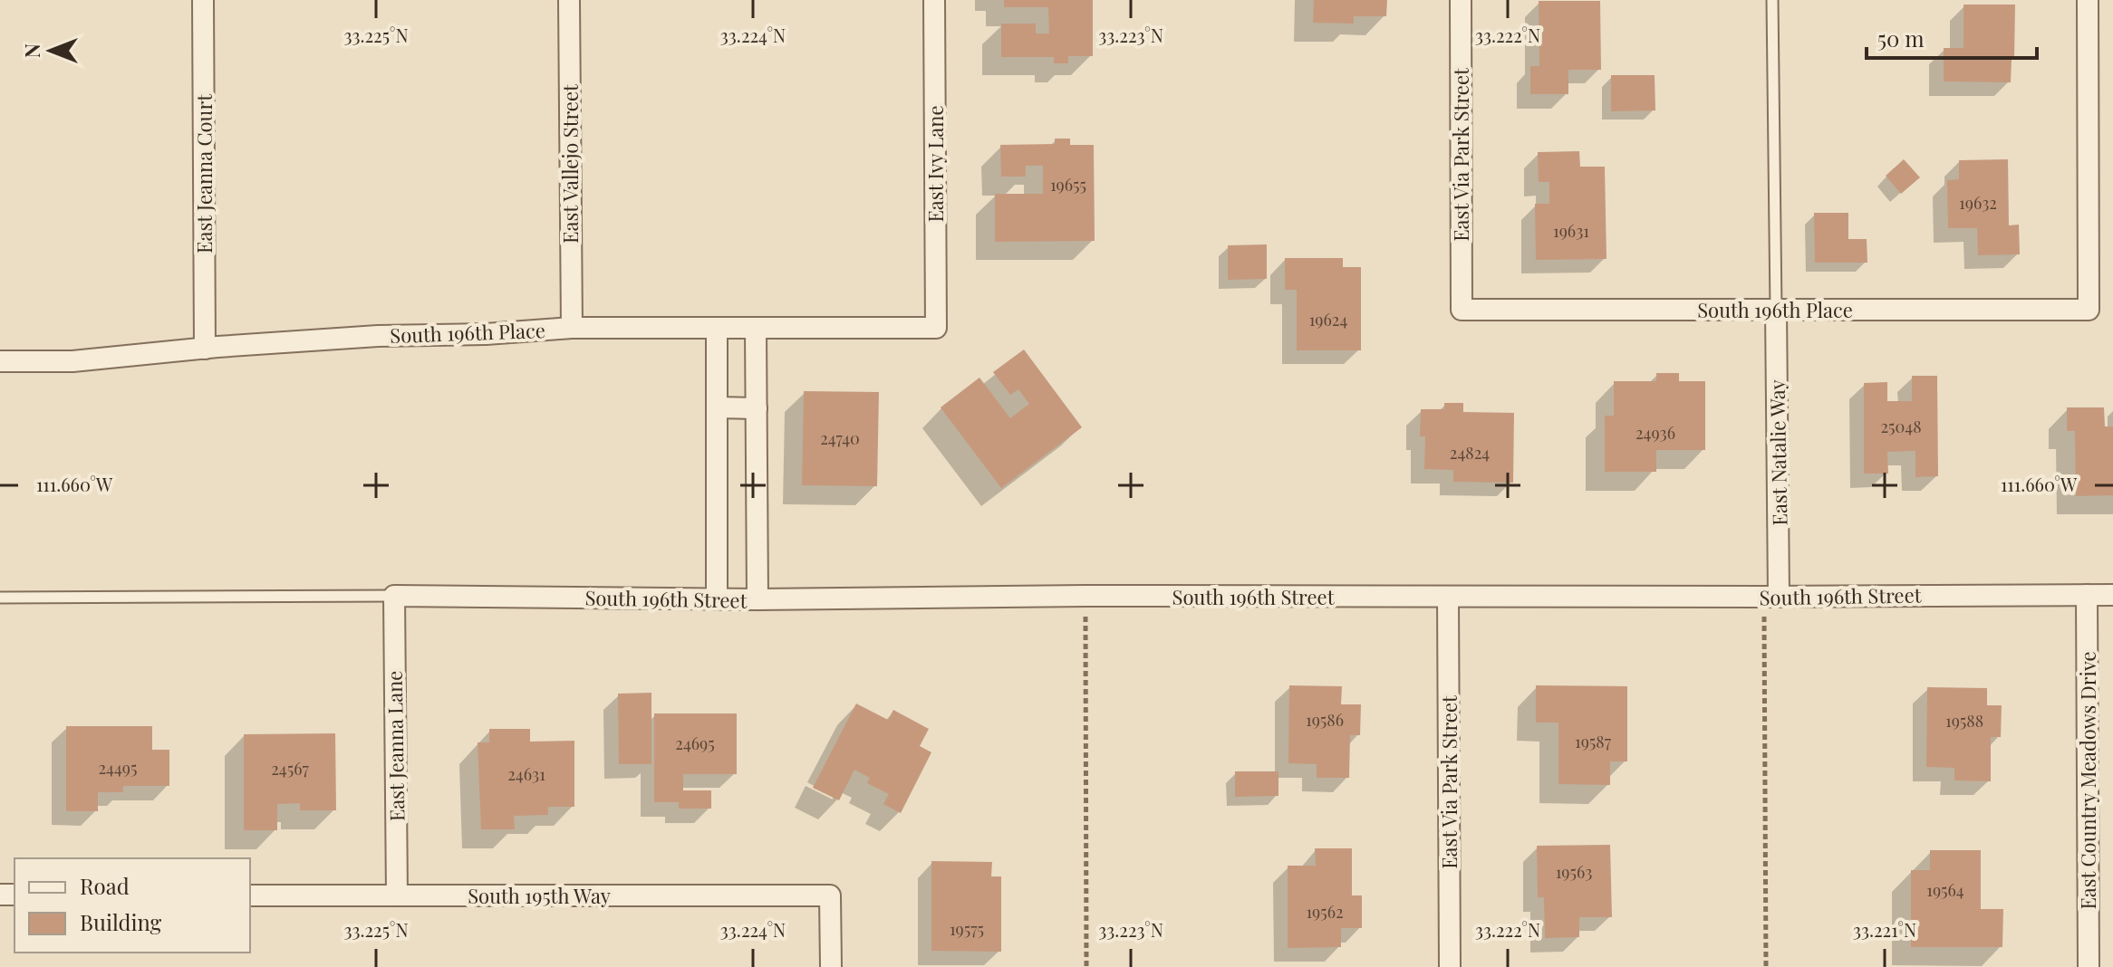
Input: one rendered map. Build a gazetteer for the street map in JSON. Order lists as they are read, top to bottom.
{
  "streets": {
    "street": [
      "East Via Park Street",
      "East Vallejo Street",
      "East Ivy Lane",
      "East Jeanna Court",
      "South 196th Place",
      "East Natalie Way",
      "South 196th Street",
      "East Jeanna Lane",
      "East Country Meadows Drive",
      "South 195th Way"
    ]
  },
  "crossings": [
    ["East Via Park Street", "South 196th Place"],
    ["East Via Park Street", "South 196th Street"],
    ["East Vallejo Street", "South 196th Place"],
    ["East Ivy Lane", "South 196th Place"],
    ["East Jeanna Court", "South 196th Place"],
    ["South 196th Place", "East Natalie Way"],
    ["East Natalie Way", "South 196th Street"],
    ["South 196th Street", "East Jeanna Lane"],
    ["South 196th Street", "East Country Meadows Drive"],
    ["East Jeanna Lane", "South 195th Way"]
  ],
  "house_numbers": [
    "19655",
    "19632",
    "19631",
    "19624",
    "25048",
    "24936",
    "24740",
    "24824",
    "19586",
    "19588",
    "19587",
    "24695",
    "24495",
    "24567",
    "24631",
    "19563",
    "19564",
    "19562",
    "19575"
  ],
  "legend": ["Road", "Building"],
  "scale_bar": "50 m",
  "north": "left",
  "coordinates": [
    "33.225°N",
    "33.224°N",
    "33.223°N",
    "33.222°N",
    "111.660°W",
    "33.221°N"
  ]
}
